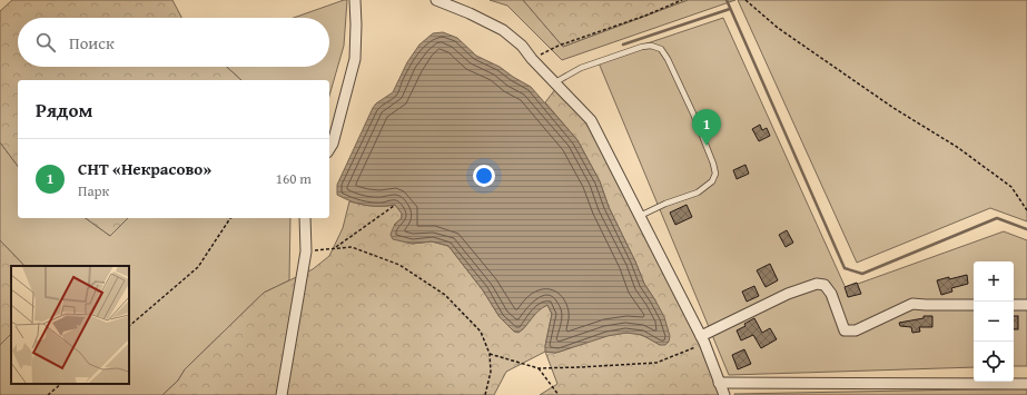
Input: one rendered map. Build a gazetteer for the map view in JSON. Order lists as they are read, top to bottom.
{
  "page": {
    "search": "Поиск",
    "heading": "Рядом",
    "pins": "1",
    "list": [
      {
        "mark": "1",
        "name": "СНТ «Некрасово»",
        "note": "Парк",
        "value": "160 m"
      }
    ],
    "map_buttons": ["+", "−"]
  }
}
